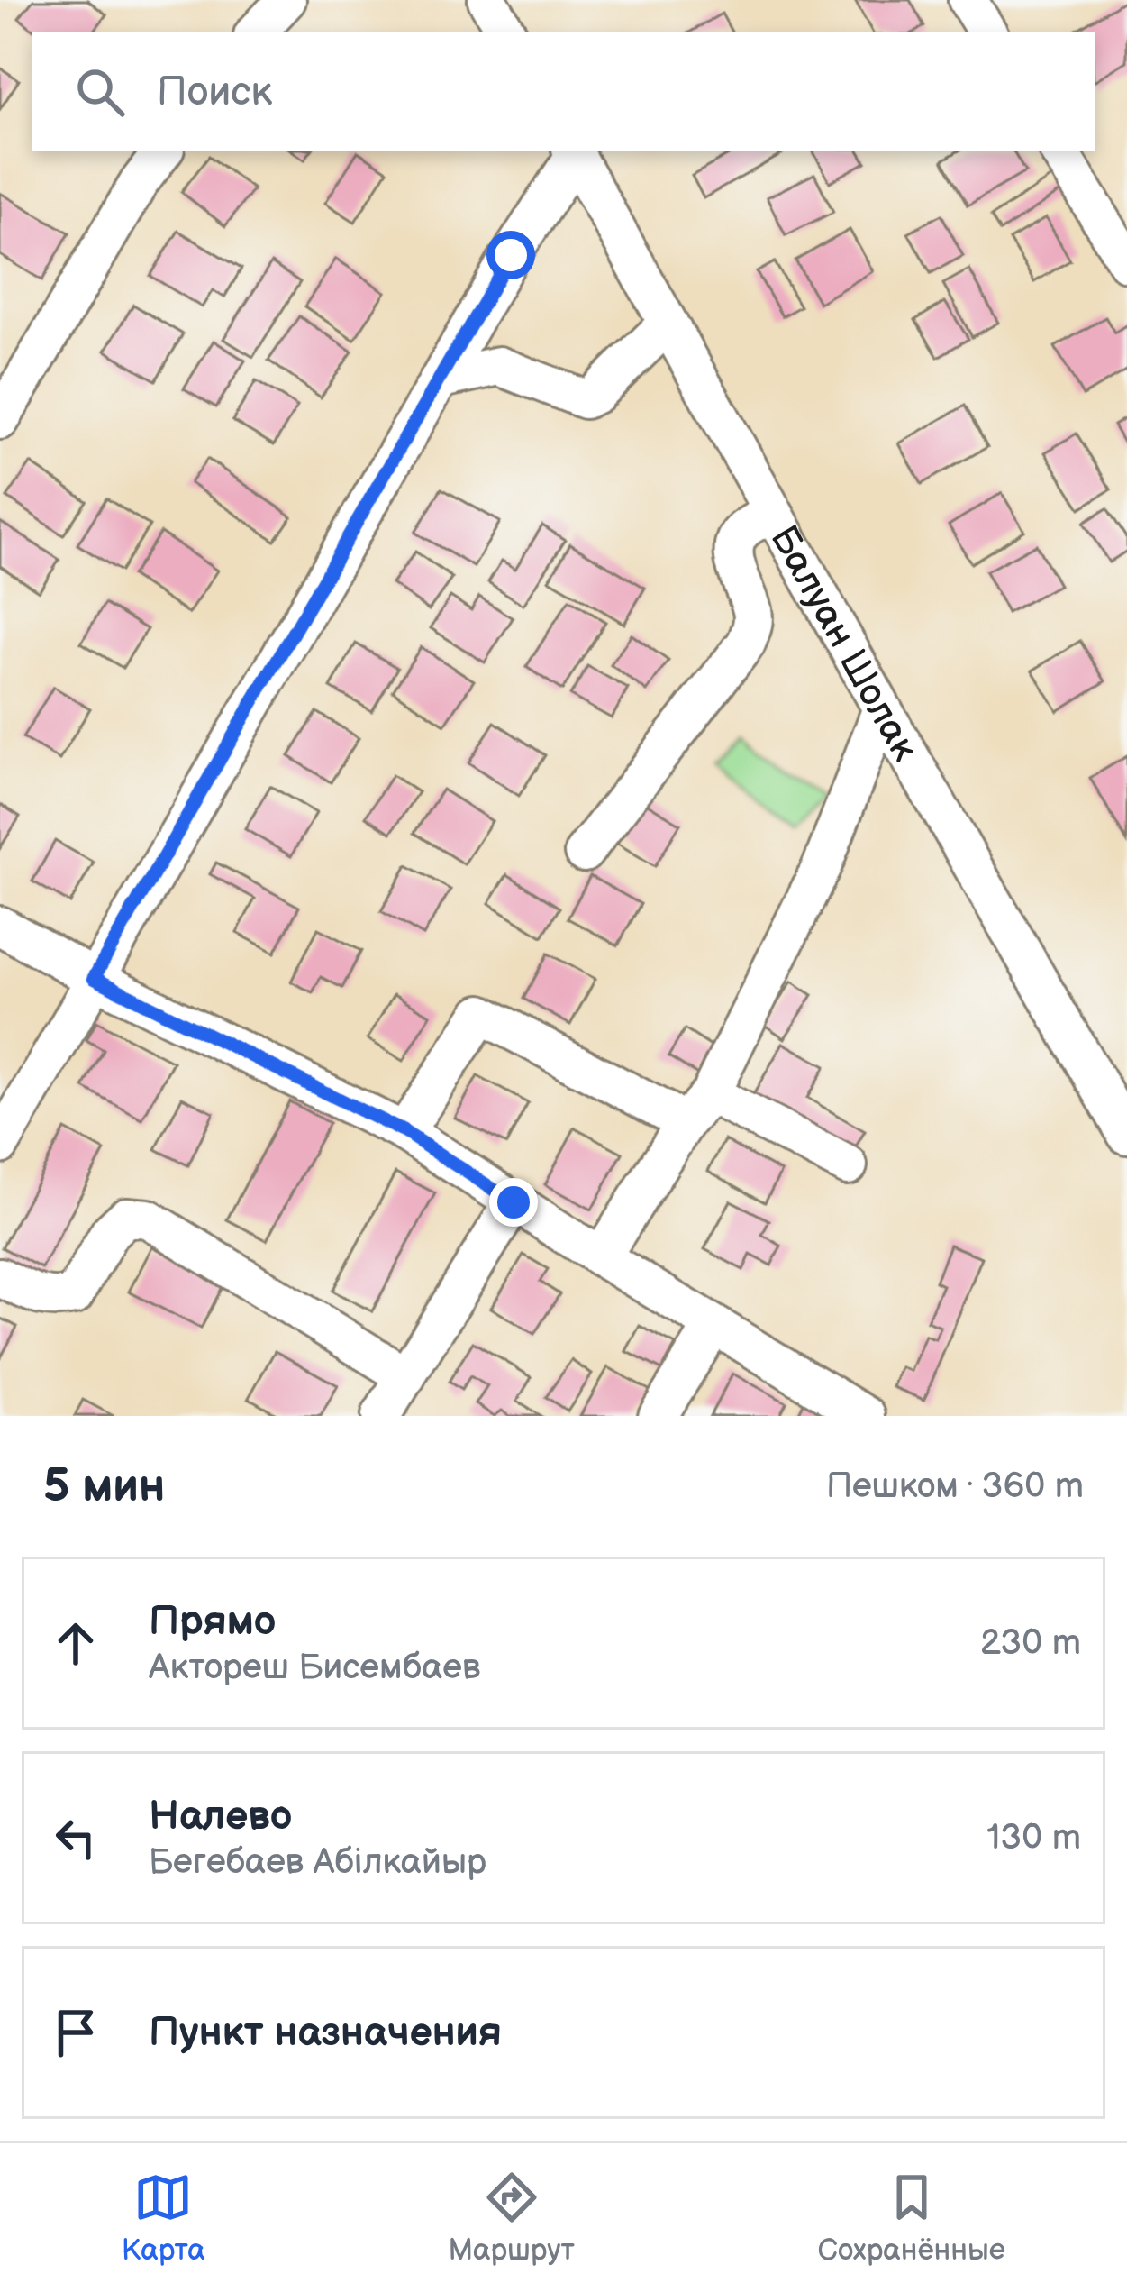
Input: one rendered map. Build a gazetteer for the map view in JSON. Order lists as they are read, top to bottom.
{
  "streets": {
    "street": ["Балуан Шолак"]
  },
  "page": {
    "search": "Поиск",
    "heading": ["5 мин", "Пешком · 360 m"],
    "list": [
      ["Прямо", "Актореш Бисембаев", "230 m"],
      ["Налево", "Бегебаев Абілкайыр", "130 m"],
      "Пункт назначения"
    ],
    "nav": ["Карта", "Маршрут", "Сохранённые"]
  }
}
